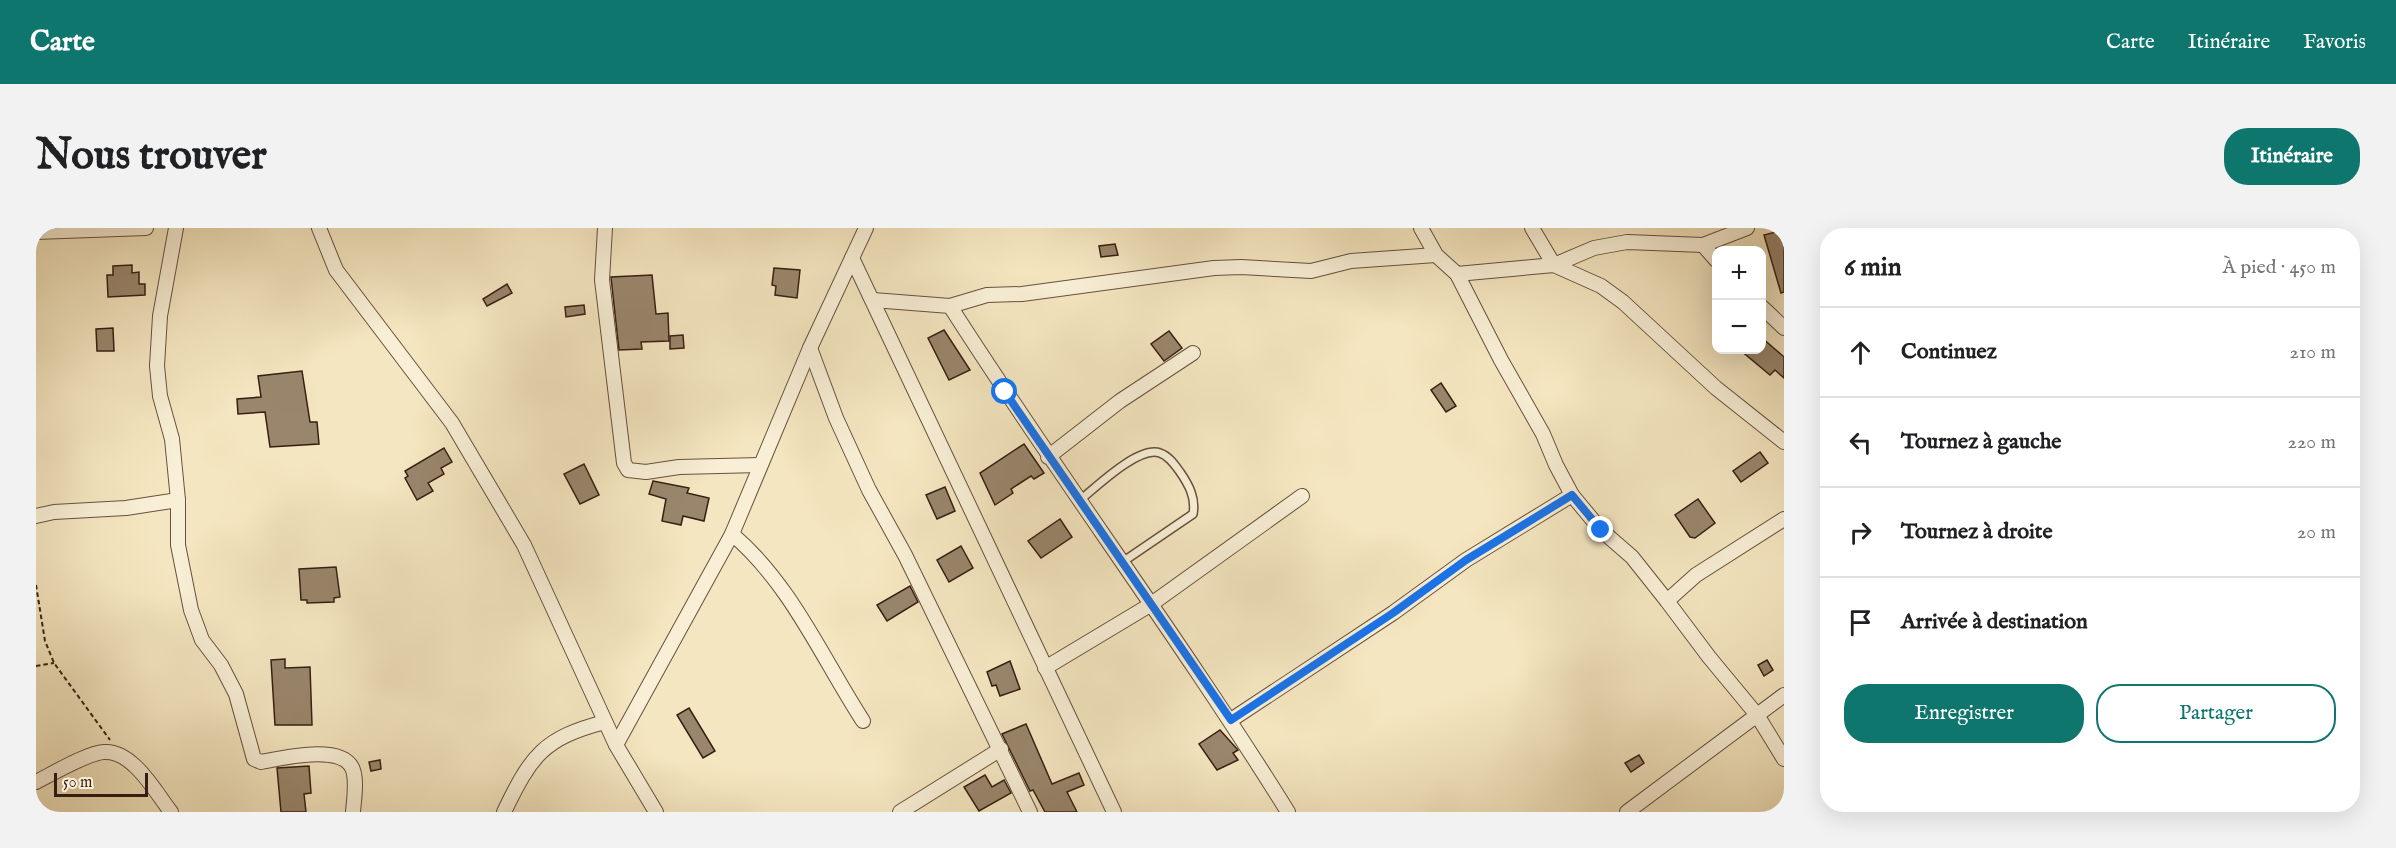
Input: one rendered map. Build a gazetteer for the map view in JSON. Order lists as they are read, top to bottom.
{
  "scale_bar": "50 m",
  "page": {
    "header": "Carte",
    "nav": ["Carte", "Itinéraire", "Favoris"],
    "buttons": [
      "Itinéraire",
      ["Enregistrer", "Partager"]
    ],
    "title": "Nous trouver",
    "heading": ["6 min", "À pied · 450 m"],
    "map_buttons": ["+", "−"],
    "list": [
      ["Continuez", "210 m"],
      ["Tournez à gauche", "220 m"],
      ["Tournez à droite", "20 m"],
      "Arrivée à destination"
    ],
    "scale": "50 m"
  }
}
